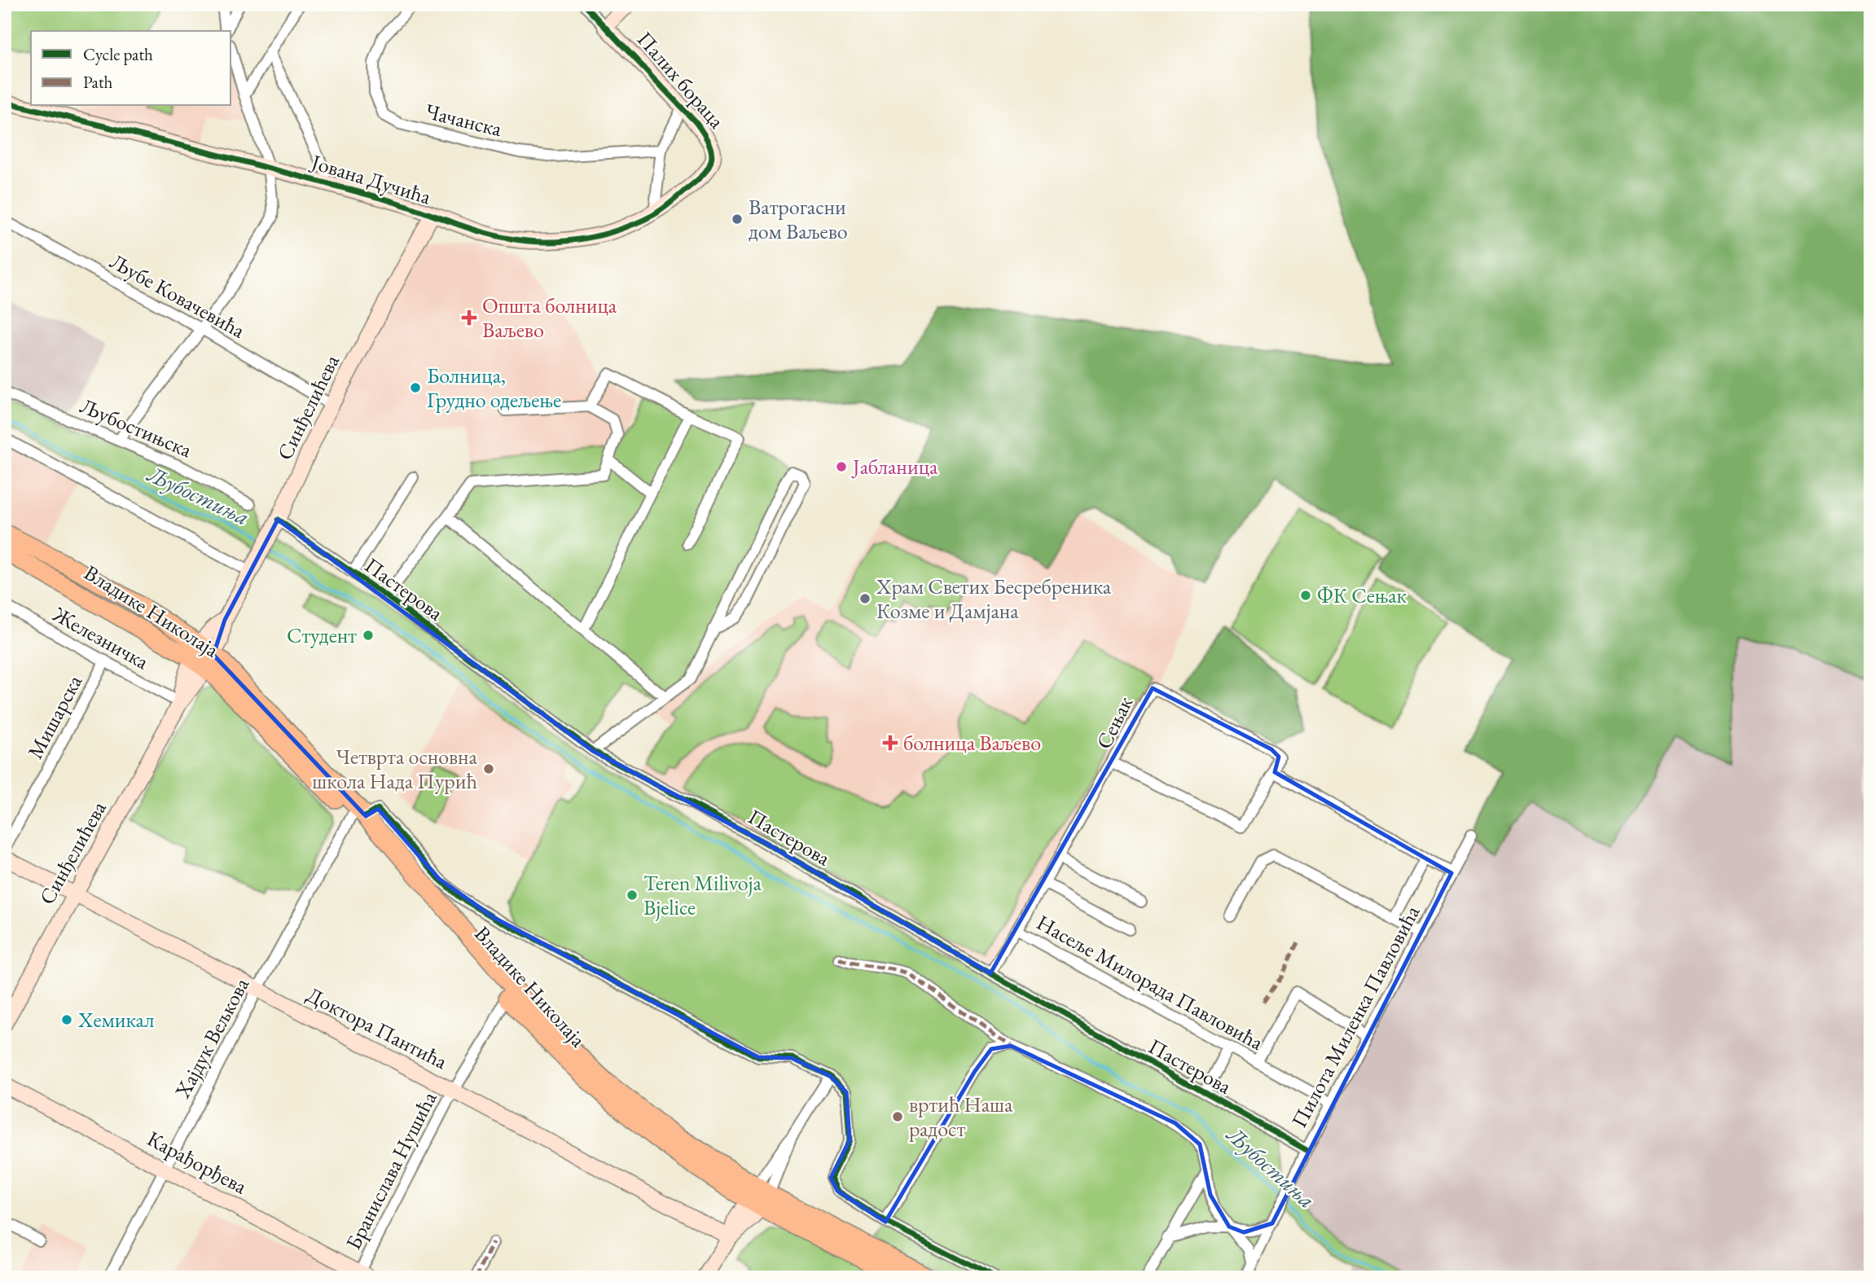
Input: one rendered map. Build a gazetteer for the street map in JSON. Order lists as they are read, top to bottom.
{
  "streets": {
    "main road": ["Владике Николаја"],
    "street": [
      "Палих бораца",
      "Чачанска",
      "Јована Дучића",
      "Љубе Ковачевића",
      "Синђелићева",
      "Љубостињска",
      "Пастерова",
      "Железничка",
      "Мишарска",
      "Сењак",
      "Насеље Милорада Павловића",
      "Пилота Миленка Павловића",
      "Доктора Пантића",
      "Хајдук Вељкова",
      "Карађорђева",
      "Бранислава Нушића"
    ]
  },
  "crossings": [
    ["Палих бораца", "Јована Дучића"],
    ["Јована Дучића", "Синђелићева"],
    ["Љубе Ковачевића", "Синђелићева"],
    ["Синђелићева", "Пастерова"],
    ["Синђелићева", "Владике Николаја"],
    ["Синђелићева", "Железничка"],
    ["Синђелићева", "Доктора Пантића"],
    ["Пастерова", "Пилота Миленка Павловића"],
    ["Владике Николаја", "Хајдук Вељкова"],
    ["Владике Николаја", "Бранислава Нушића"],
    ["Железничка", "Мишарска"],
    ["Сењак", "Насеље Милорада Павловића"],
    ["Насеље Милорада Павловића", "Пилота Миленка Павловића"],
    ["Доктора Пантића", "Хајдук Вељкова"],
    ["Доктора Пантића", "Бранислава Нушића"],
    ["Хајдук Вељкова", "Карађорђева"],
    ["Карађорђева", "Бранислава Нушића"]
  ],
  "water": ["Љубостиња"],
  "places": {
    "other": [
      "Ватрогасни дом Ваљево",
      "Болница, Грудно одељење",
      "Јабланица",
      "ФК Сењак",
      "Храм Светих Бесребреника Козме и Дамјана",
      "Студент",
      "Четврта основна школа Нада Пурић",
      "Teren Milivoja Bjelice",
      "Хемикал",
      "вртић Наша радост"
    ],
    "health": ["Општа болница Ваљево", "болница Ваљево"]
  },
  "legend": ["Cycle path", "Path"]
}
